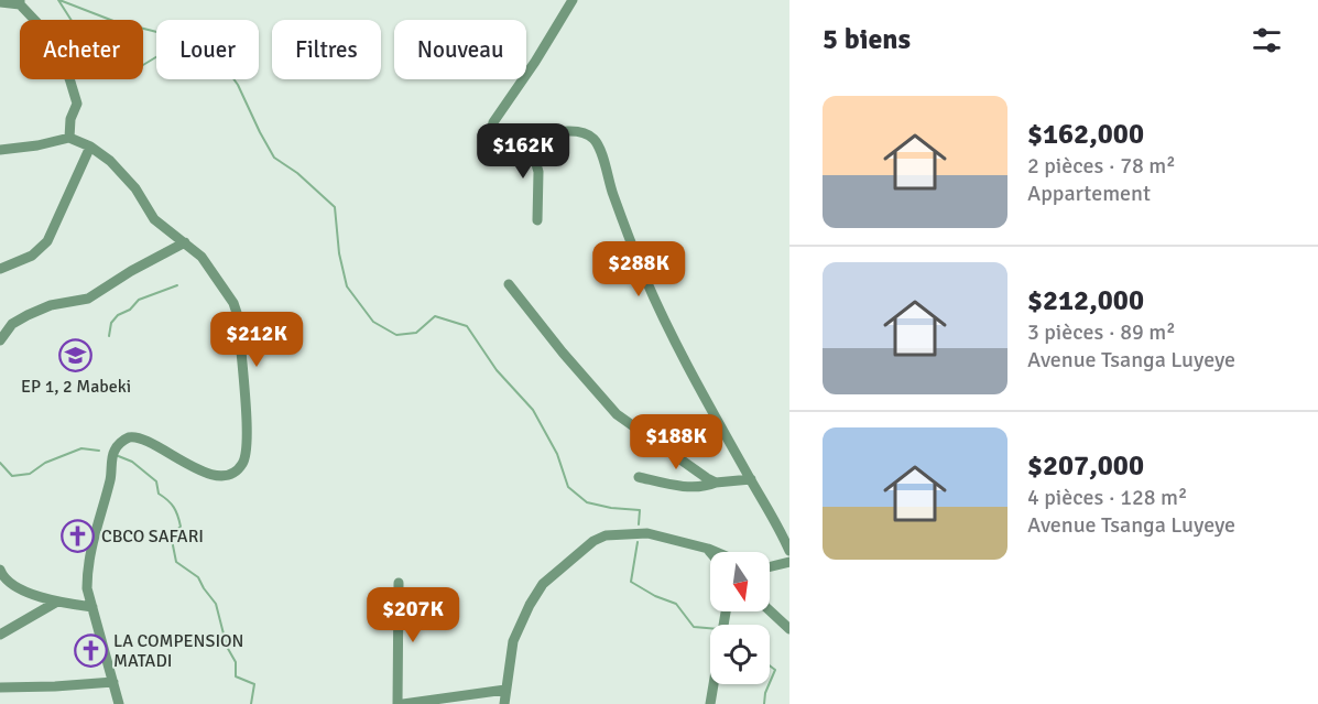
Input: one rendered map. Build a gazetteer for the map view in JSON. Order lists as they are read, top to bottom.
{
  "places": {
    "school or university": ["EP 1, 2 Mabeki"],
    "church": ["CBCO SAFARI", "LA COMPENSION MATADI"]
  },
  "north": "bottom",
  "page": {
    "heading": "5 biens",
    "chip": [
      "Acheter",
      "Louer",
      "Filtres",
      "Nouveau"
    ],
    "list": [
      {
        "name": "$162,000",
        "note": "2 pièces · 78 m² · Appartement"
      },
      {
        "name": "$212,000",
        "note": "3 pièces · 89 m² · Avenue Tsanga Luyeye"
      },
      {
        "name": "$207,000",
        "note": "4 pièces · 128 m² · Avenue Tsanga Luyeye"
      }
    ],
    "price": [
      "$162K",
      "$288K",
      "$212K",
      "$188K",
      "$207K"
    ]
  }
}
